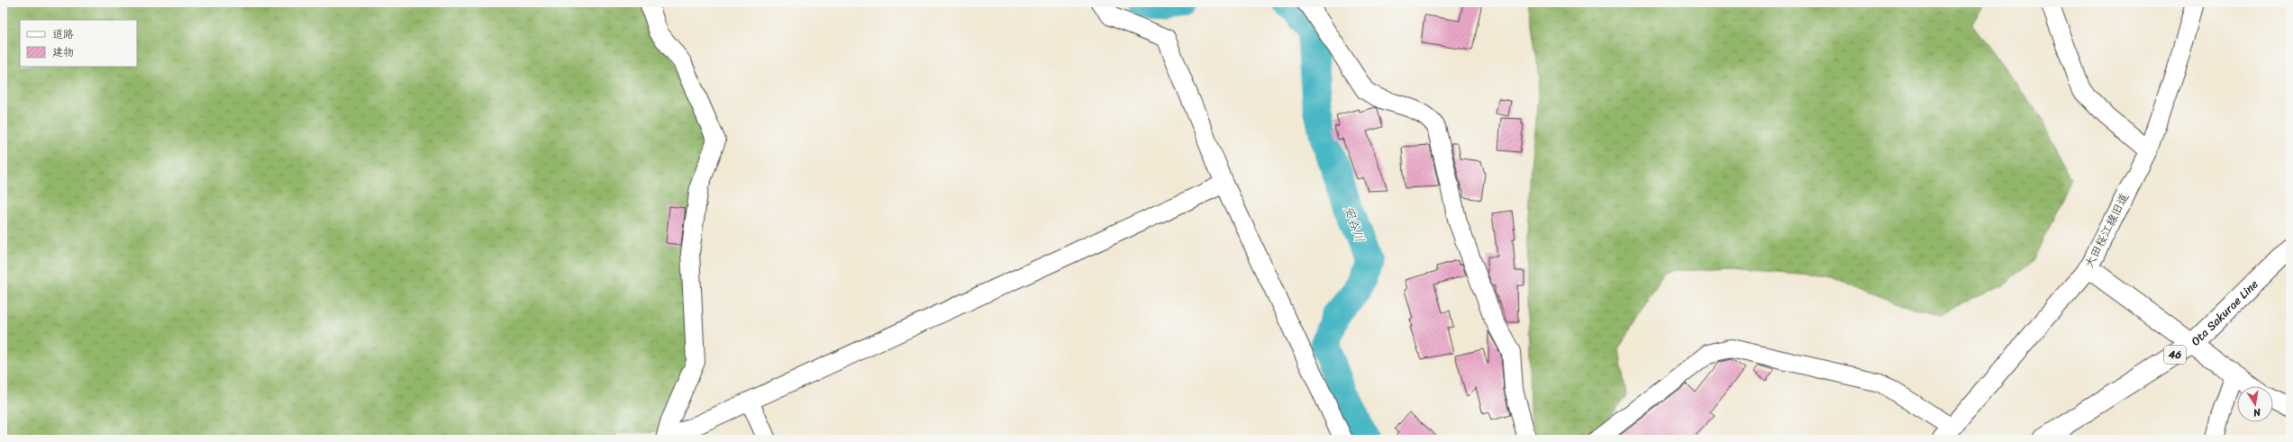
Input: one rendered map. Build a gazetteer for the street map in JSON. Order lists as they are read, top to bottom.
{
  "streets": {
    "main road": ["Ota Sakurae Line", "46"],
    "street": ["大田桜江線旧道"]
  },
  "water": ["安谷川"],
  "legend": ["道路", "建物"],
  "north": "bottom"
}
